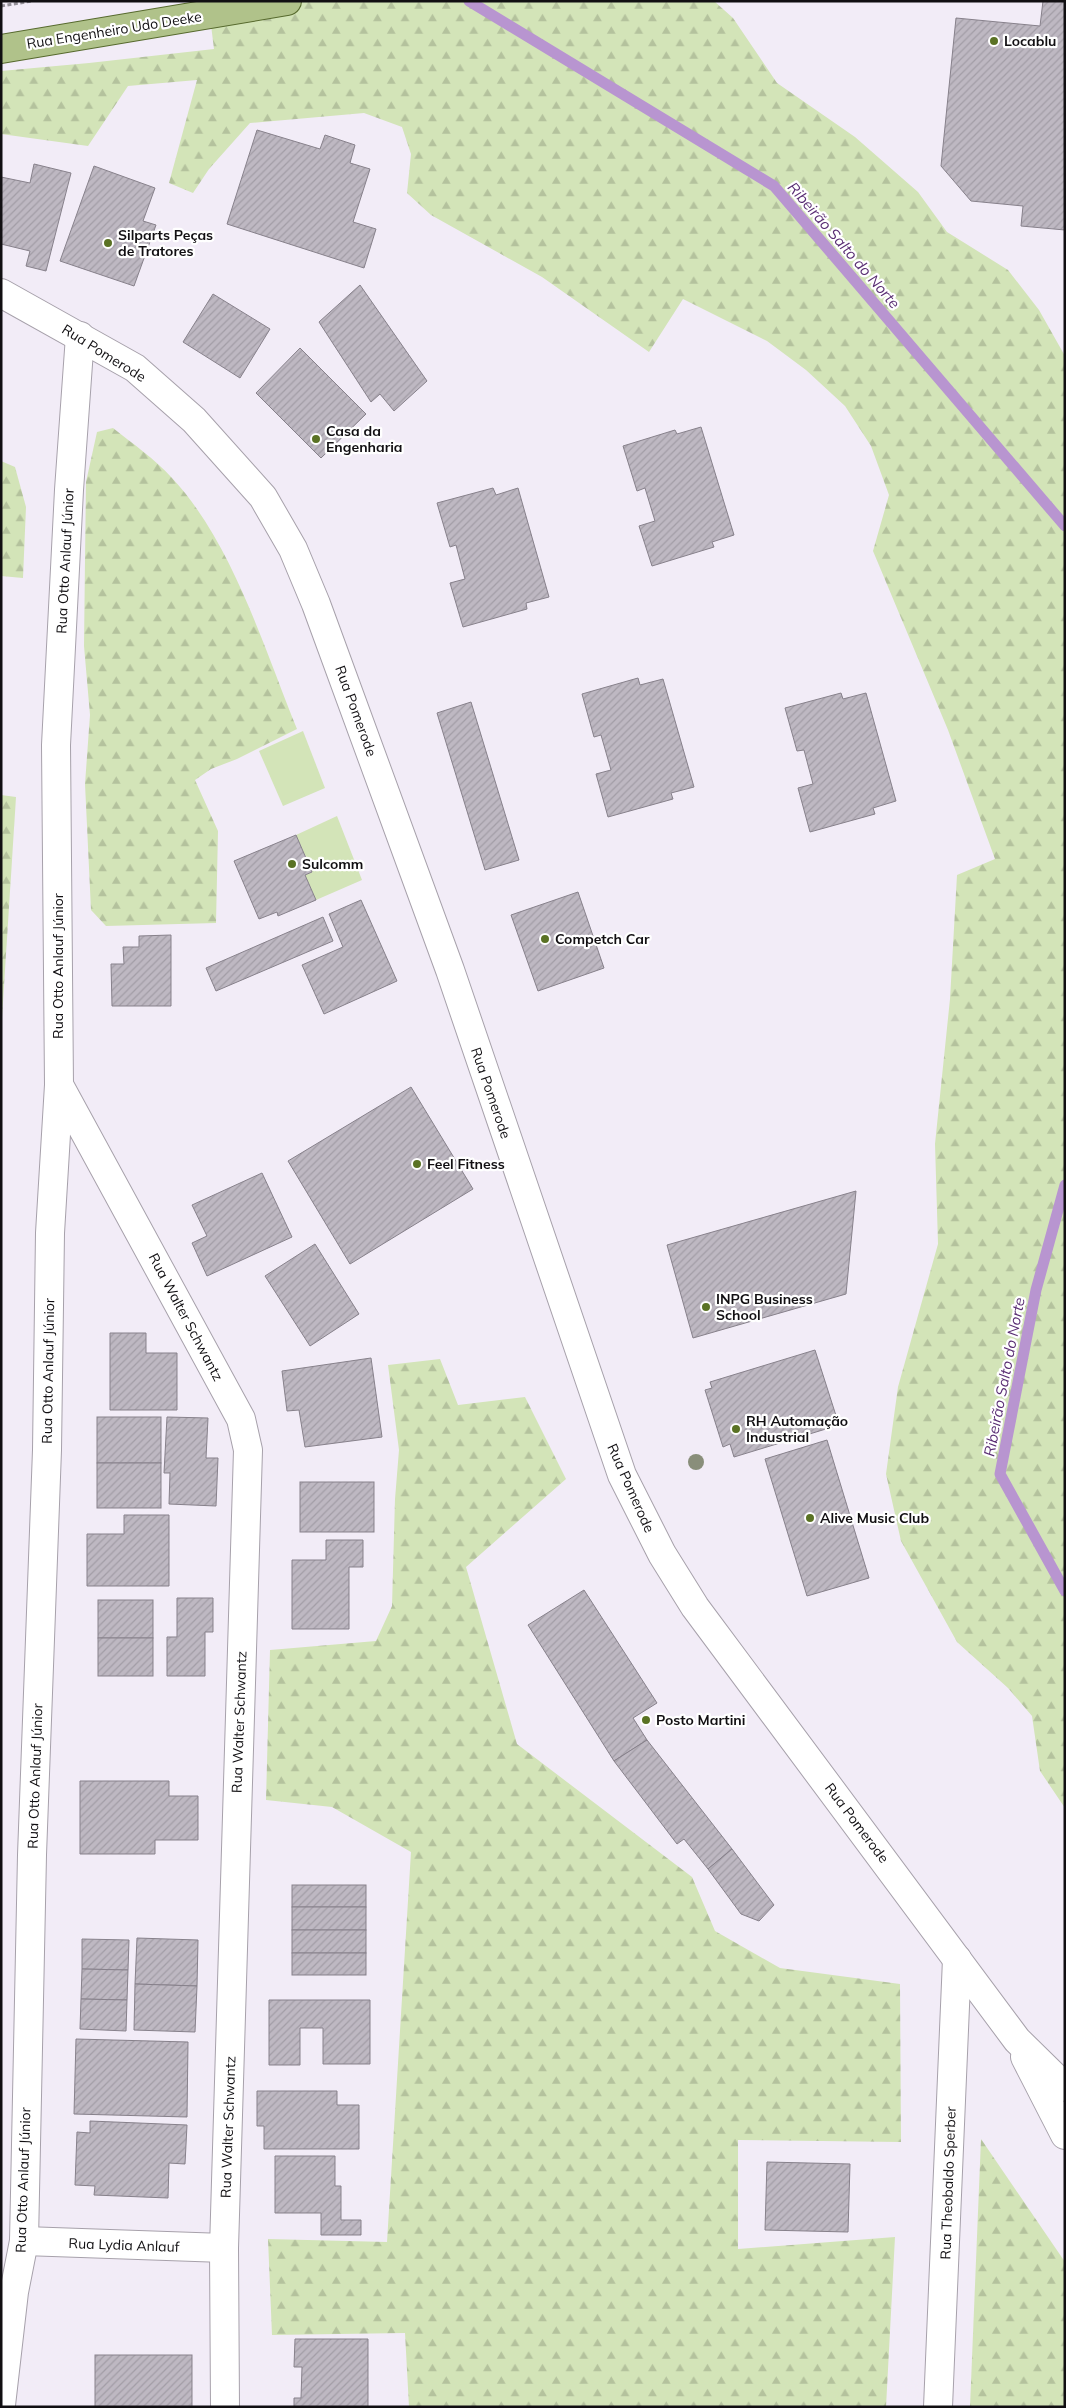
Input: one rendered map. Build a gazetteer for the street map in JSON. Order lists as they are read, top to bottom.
{
  "streets": {
    "main road": ["Rua Engenheiro Udo Deeke"],
    "street": [
      "Rua Pomerode",
      "Rua Otto Anlauf Júnior",
      "Rua Walter Schwantz",
      "Rua Theobaldo Sperber",
      "Rua Lydia Anlauf"
    ]
  },
  "crossings": [
    ["Rua Pomerode", "Rua Otto Anlauf Júnior"],
    ["Rua Pomerode", "Rua Theobaldo Sperber"],
    ["Rua Otto Anlauf Júnior", "Rua Walter Schwantz"],
    ["Rua Otto Anlauf Júnior", "Rua Lydia Anlauf"],
    ["Rua Walter Schwantz", "Rua Lydia Anlauf"]
  ],
  "water": ["Ribeirão Salto do Norte"],
  "places": [
    "Locablu",
    "Silparts Peças de Tratores",
    "Casa da Engenharia",
    "Sulcomm",
    "Competch Car",
    "Feel Fitness",
    "INPG Business School",
    "RH Automação Industrial",
    "Alive Music Club",
    "Posto Martini"
  ]
}
